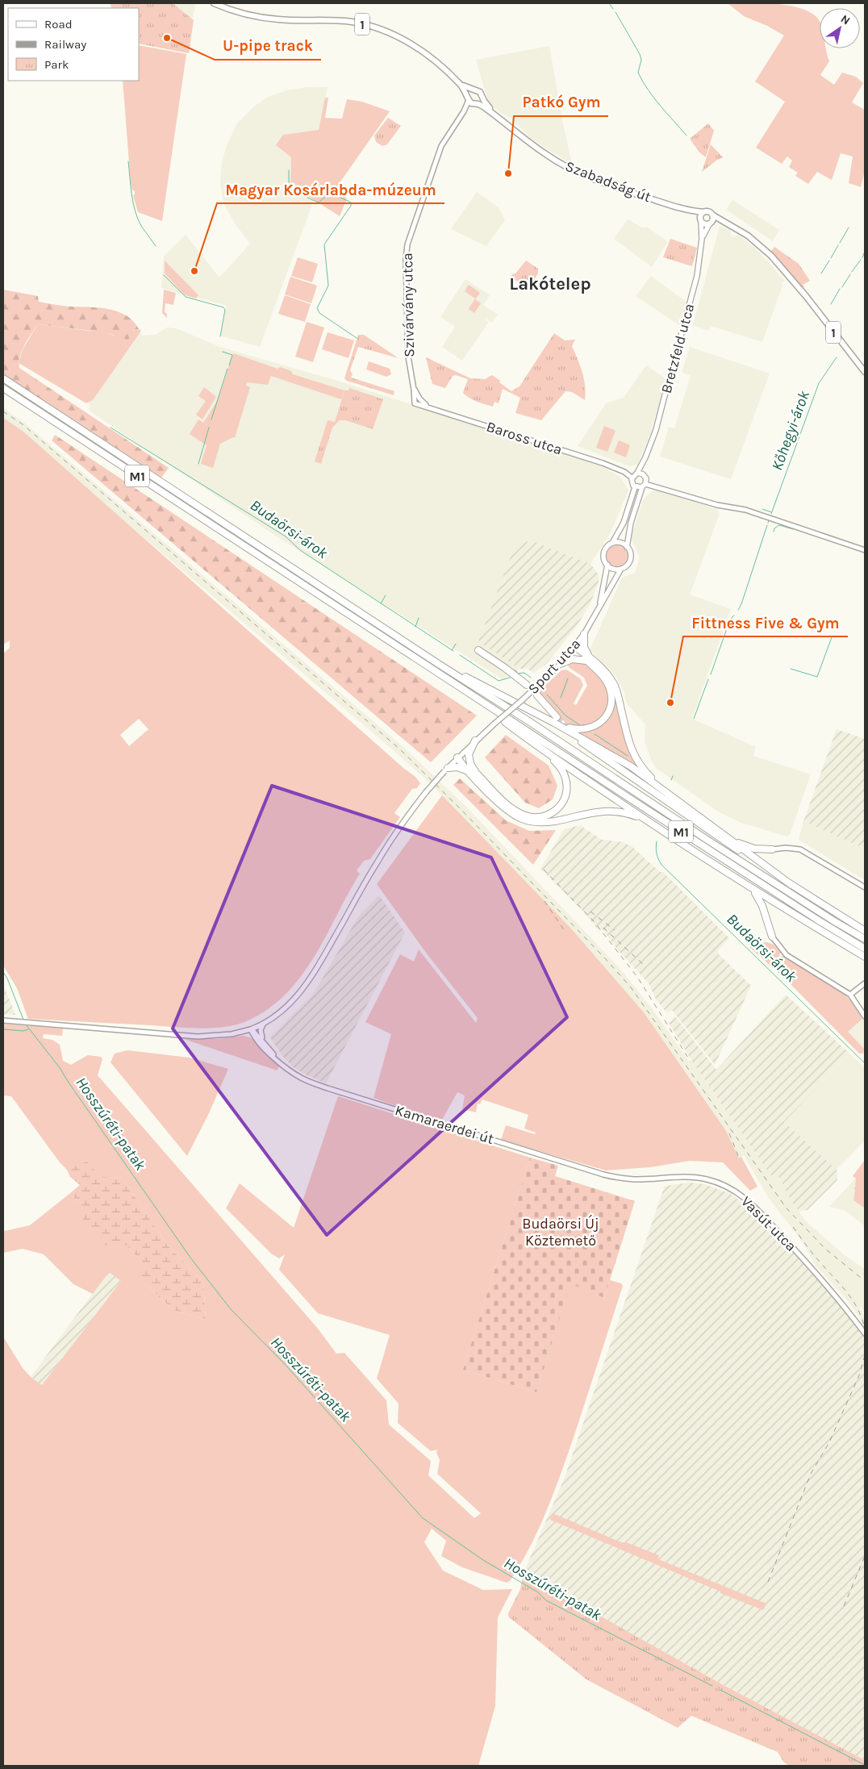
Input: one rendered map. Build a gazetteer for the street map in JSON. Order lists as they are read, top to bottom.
{
  "streets": {
    "highway": ["M1"],
    "main road": [
      "1",
      "Szabadság út",
      "Bretzfeld utca",
      "Sport utca"
    ],
    "street": [
      "Szivárvány utca",
      "Baross utca",
      "Kamaraerdei út",
      "Vasút utca"
    ]
  },
  "crossings": [
    ["1", "Szabadság út"],
    ["1", "Bretzfeld utca"],
    ["Szabadság út", "Szivárvány utca"],
    ["Szabadság út", "Bretzfeld utca"],
    ["Szivárvány utca", "Baross utca"],
    ["Bretzfeld utca", "Baross utca"],
    ["Sport utca", "Kamaraerdei út"],
    ["Kamaraerdei út", "Vasút utca"]
  ],
  "districts": ["Lakótelep"],
  "water": ["Kőhegyi-árok", "Budaörsi-árok", "Hosszúréti-patak"],
  "parks": ["Budaörsi Új Köztemető"],
  "places": [
    "U-pipe track",
    "Patkó Gym",
    "Magyar Kosárlabda-múzeum",
    "Fittness Five & Gym"
  ],
  "legend": ["Road", "Railway", "Park"],
  "north": "top right"
}
